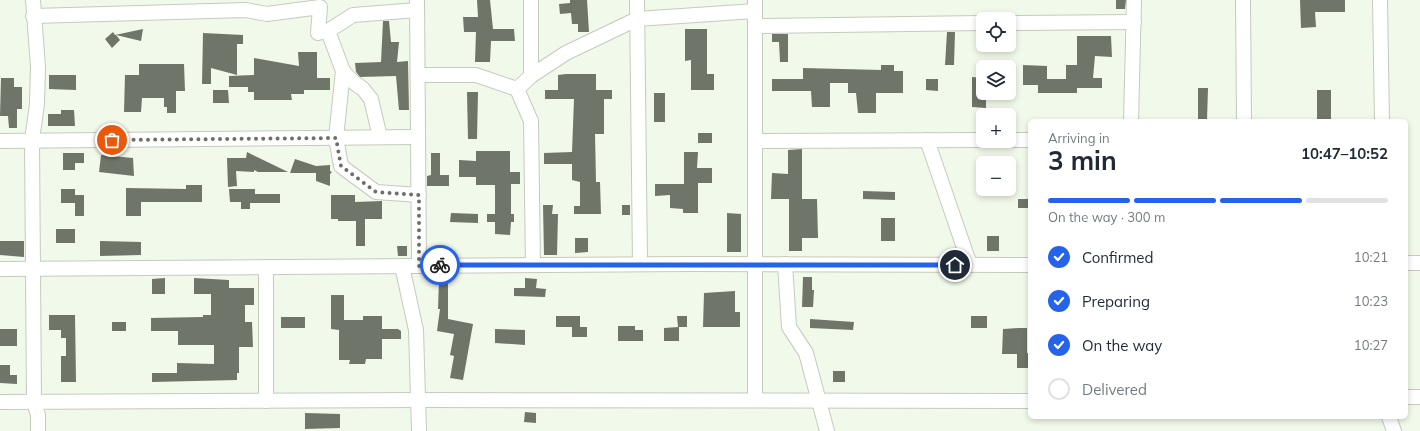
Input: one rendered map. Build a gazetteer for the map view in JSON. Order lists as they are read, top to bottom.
{
  "page": {
    "map_buttons": ["+", "−"],
    "heading": ["3 min", "Arriving in", "10:47–10:52"],
    "bar": "On the way · 300 m",
    "list": [
      ["Confirmed", "10:21"],
      ["Preparing", "10:23"],
      ["On the way", "10:27"],
      "Delivered"
    ]
  }
}
